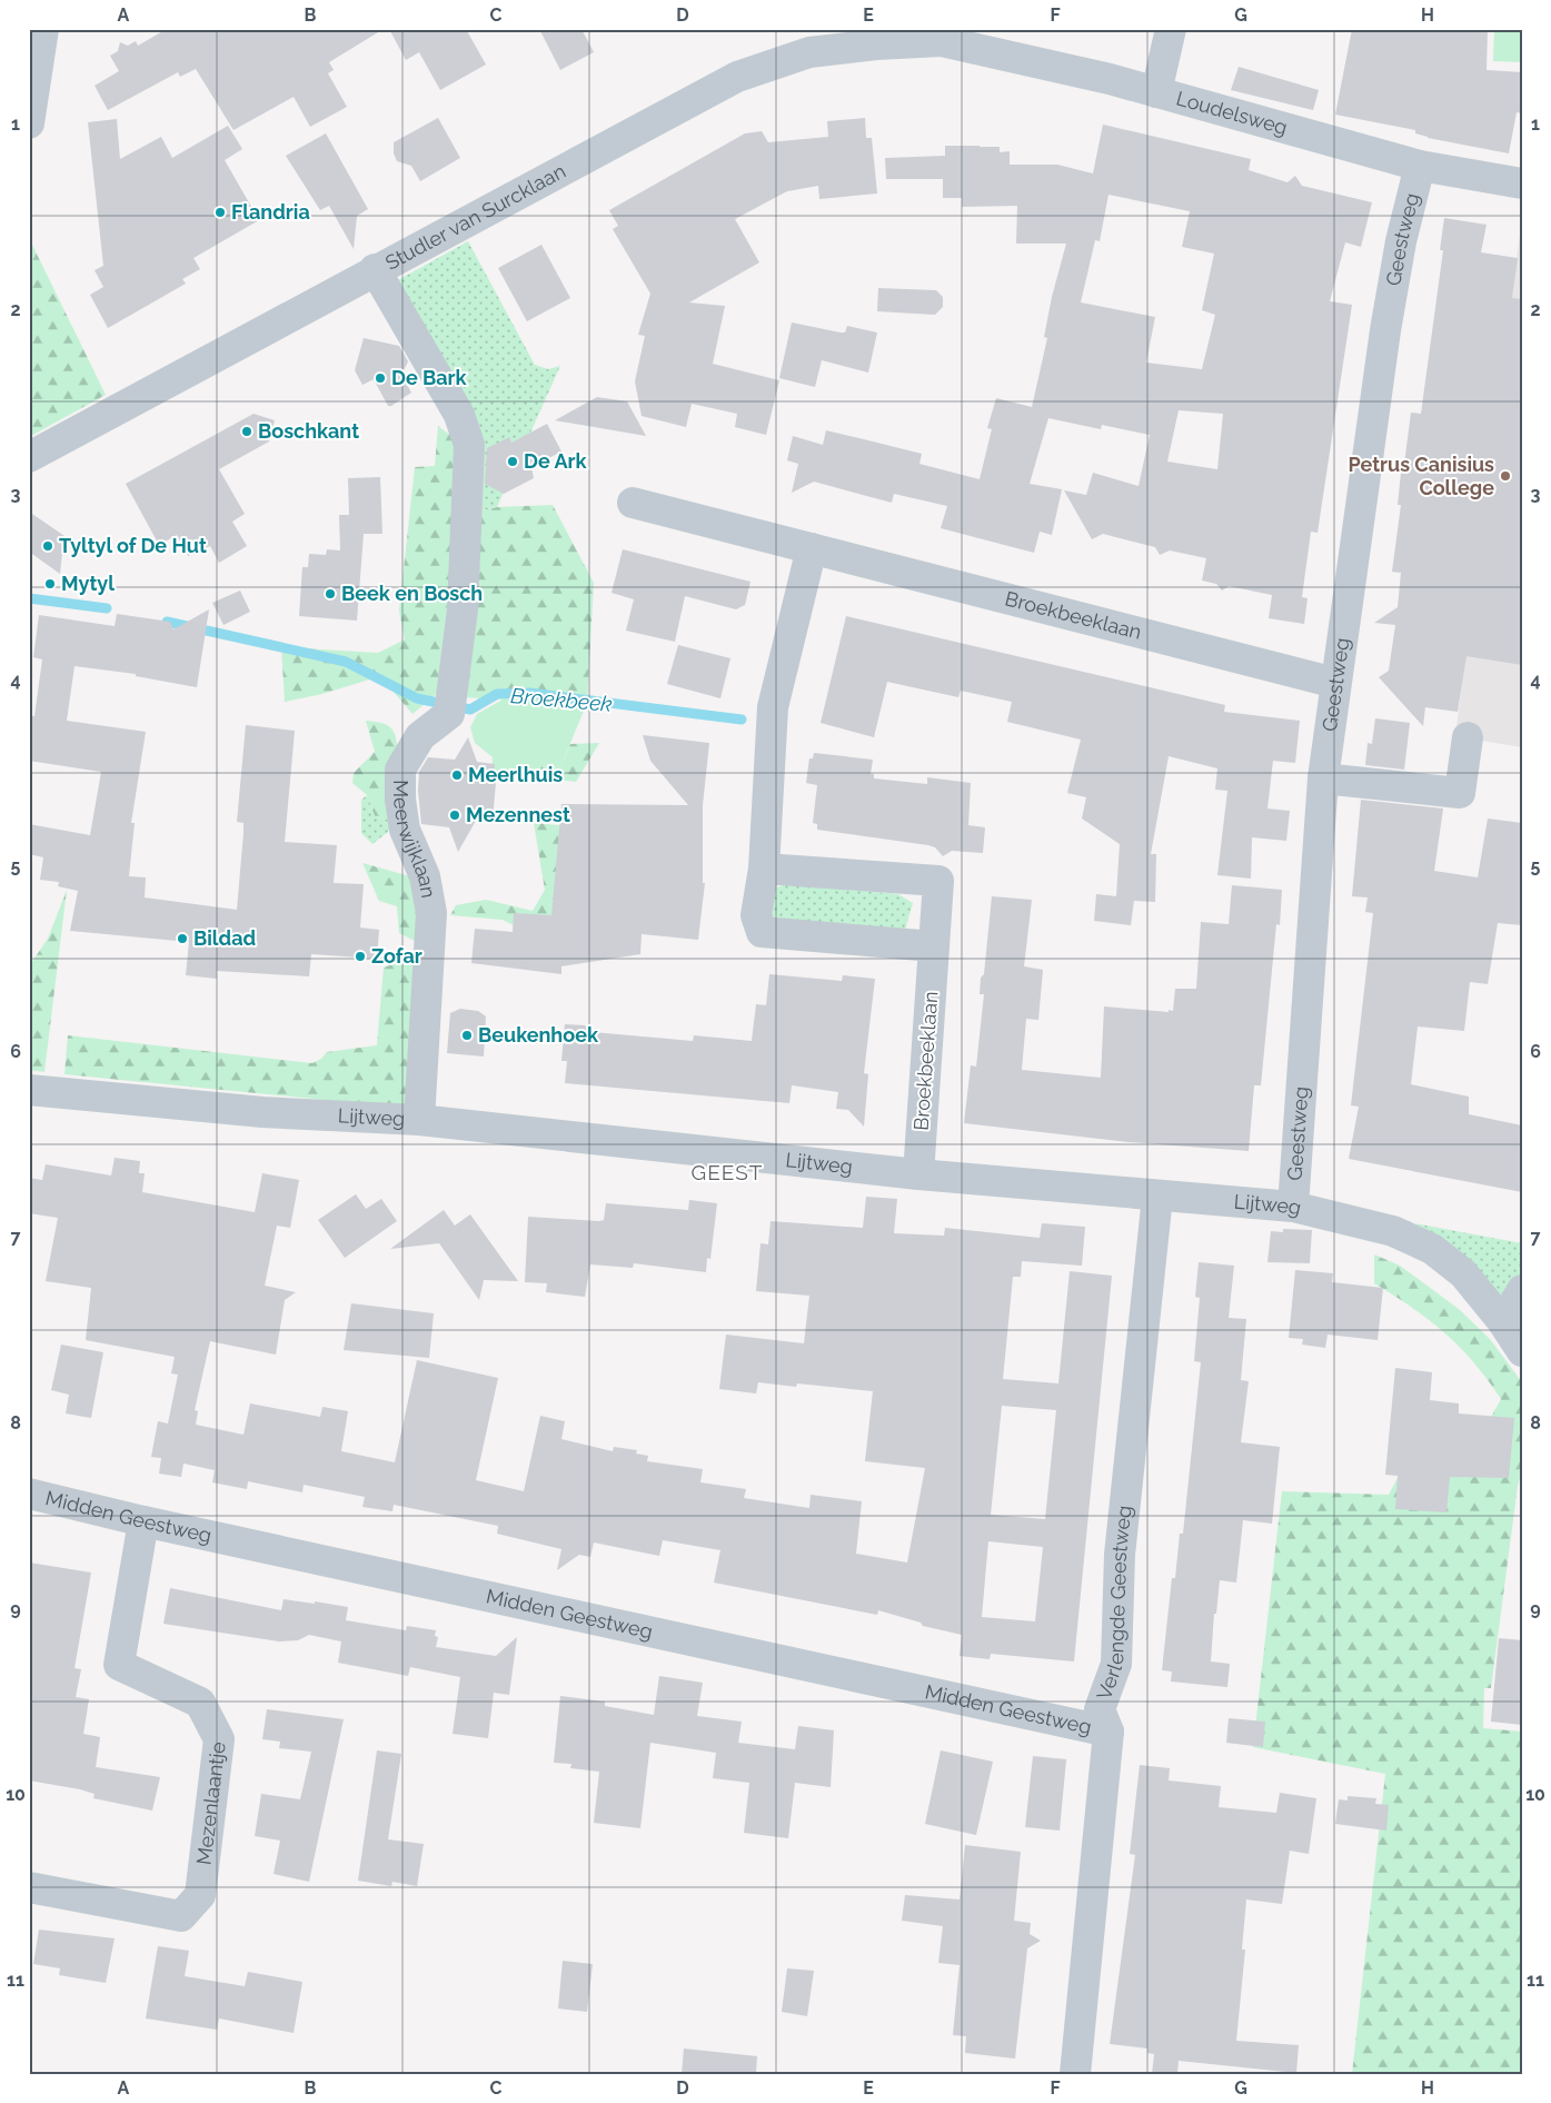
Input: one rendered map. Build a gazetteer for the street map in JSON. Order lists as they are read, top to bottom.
{
  "streets": {
    "street": [
      "Loudelsweg",
      "Studler van Surcklaan",
      "Geestweg",
      "Broekbeeklaan",
      "Meerwijklaan",
      "Lijtweg",
      "Midden Geestweg",
      "Verlengde Geestweg",
      "Mezenlaantje"
    ]
  },
  "crossings": [
    ["Loudelsweg", "Studler van Surcklaan"],
    ["Loudelsweg", "Geestweg"],
    ["Studler van Surcklaan", "Meerwijklaan"],
    ["Geestweg", "Broekbeeklaan"],
    ["Geestweg", "Lijtweg"],
    ["Broekbeeklaan", "Lijtweg"],
    ["Meerwijklaan", "Lijtweg"],
    ["Lijtweg", "Verlengde Geestweg"],
    ["Midden Geestweg", "Verlengde Geestweg"],
    ["Midden Geestweg", "Mezenlaantje"]
  ],
  "districts": ["GEEST"],
  "water": ["Broekbeek"],
  "places": [
    "Flandria",
    "De Bark",
    "Boschkant",
    "De Ark",
    "Petrus Canisius College",
    "Tyltyl of De Hut",
    "Mytyl",
    "Beek en Bosch",
    "Meerlhuis",
    "Mezennest",
    "Bildad",
    "Zofar",
    "Beukenhoek"
  ],
  "grid": {
    "columns": [
      "A",
      "B",
      "C",
      "D",
      "E",
      "F",
      "G",
      "H"
    ],
    "rows": [
      "1",
      "2",
      "3",
      "4",
      "5",
      "6",
      "7",
      "8",
      "9",
      "10",
      "11"
    ]
  }
}
